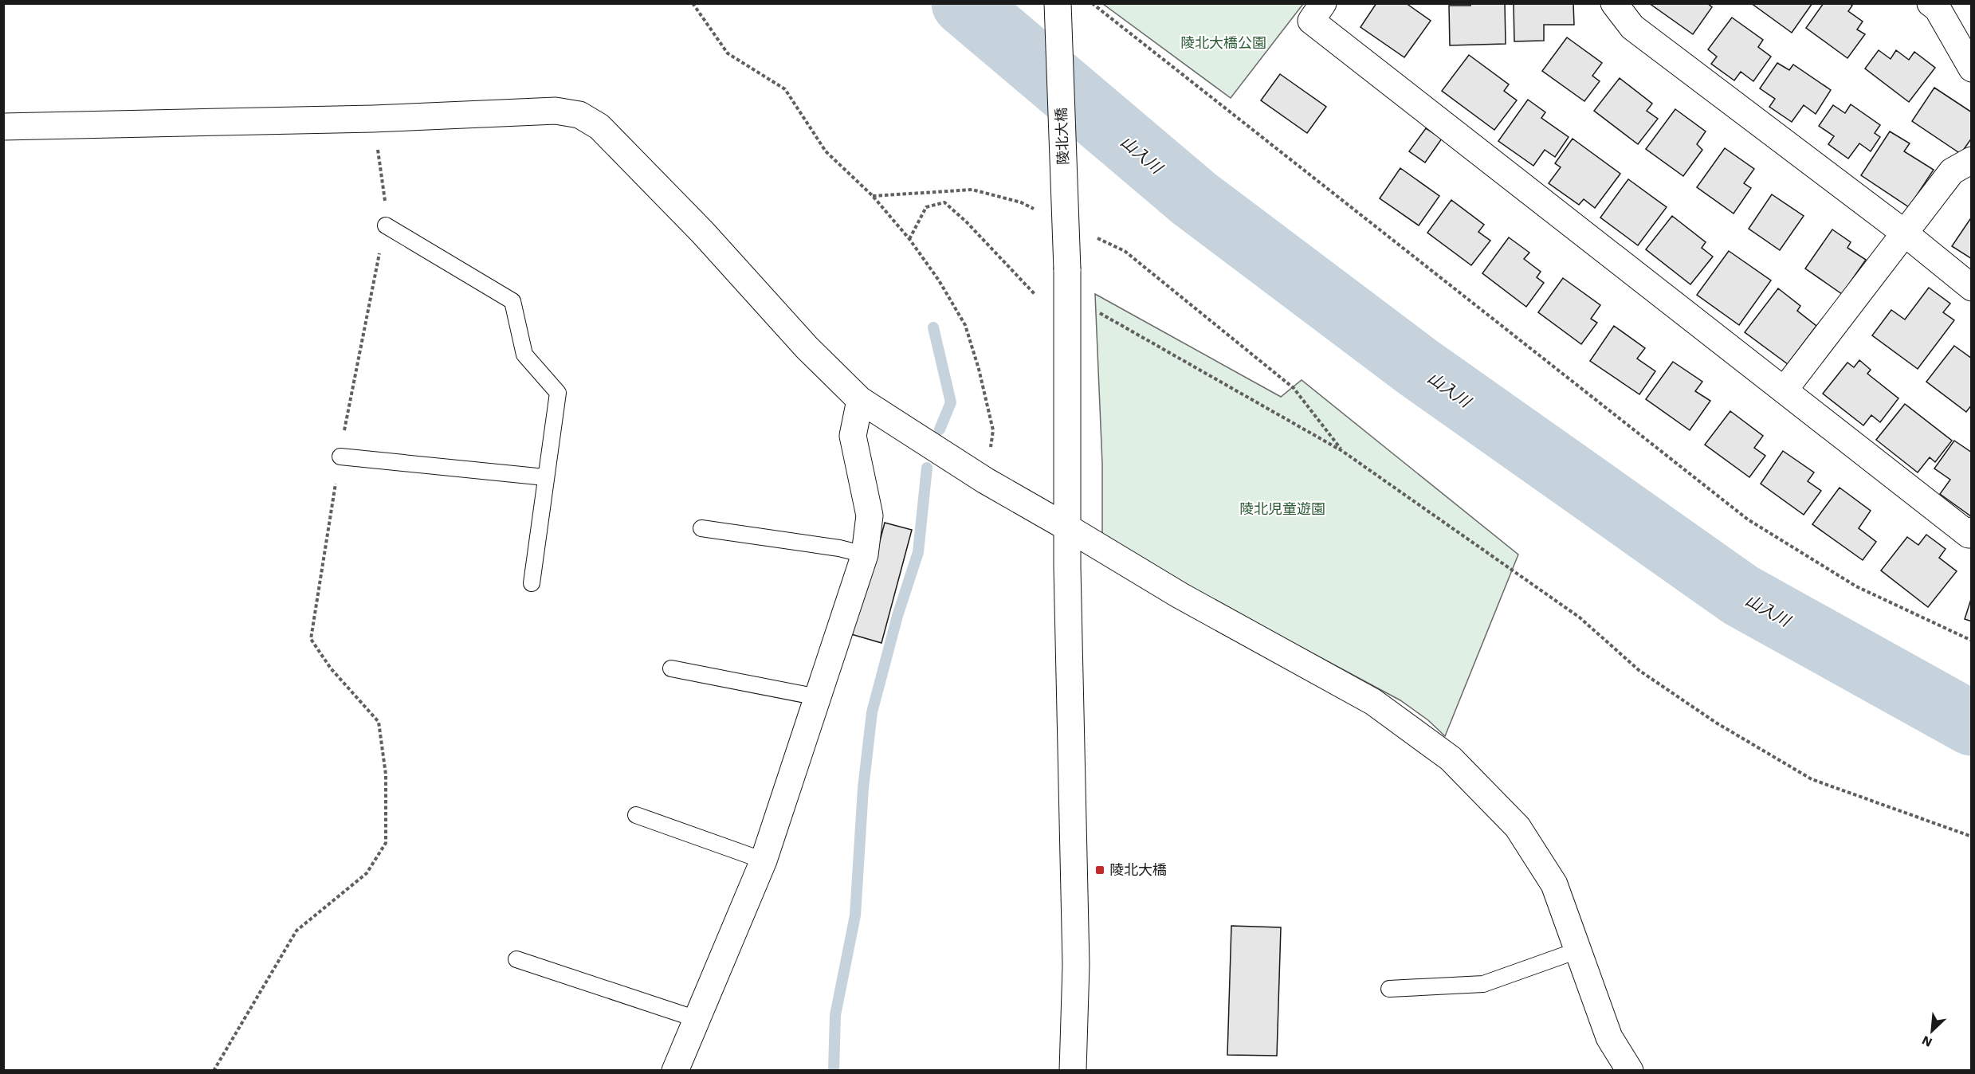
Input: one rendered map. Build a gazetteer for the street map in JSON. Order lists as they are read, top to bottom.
{
  "streets": {
    "street": ["陵北大橋"]
  },
  "water": ["山入川"],
  "parks": ["陵北大橋公園", "陵北児童遊園"],
  "places": {
    "transit": ["陵北大橋"]
  },
  "north": "bottom left"
}
